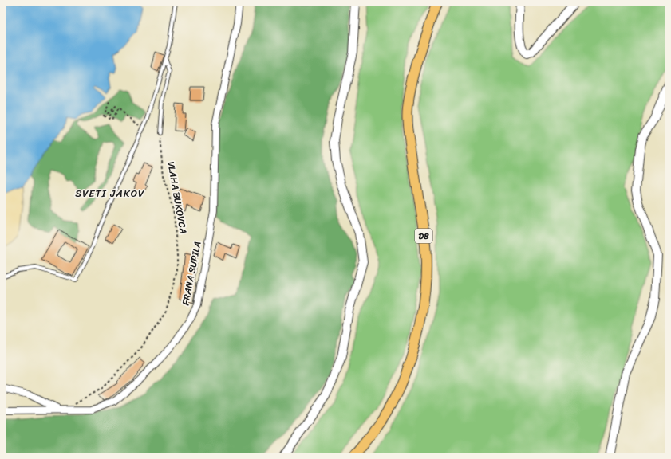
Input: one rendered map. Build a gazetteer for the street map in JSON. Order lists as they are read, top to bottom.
{
  "streets": {
    "main road": ["D8"],
    "street": ["FRANA SUPILA"],
    "path": ["VLAHA BUKOVCA"]
  },
  "crossings": [
    ["VLAHA BUKOVCA", "FRANA SUPILA"]
  ],
  "districts": ["SVETI JAKOV"]
}
